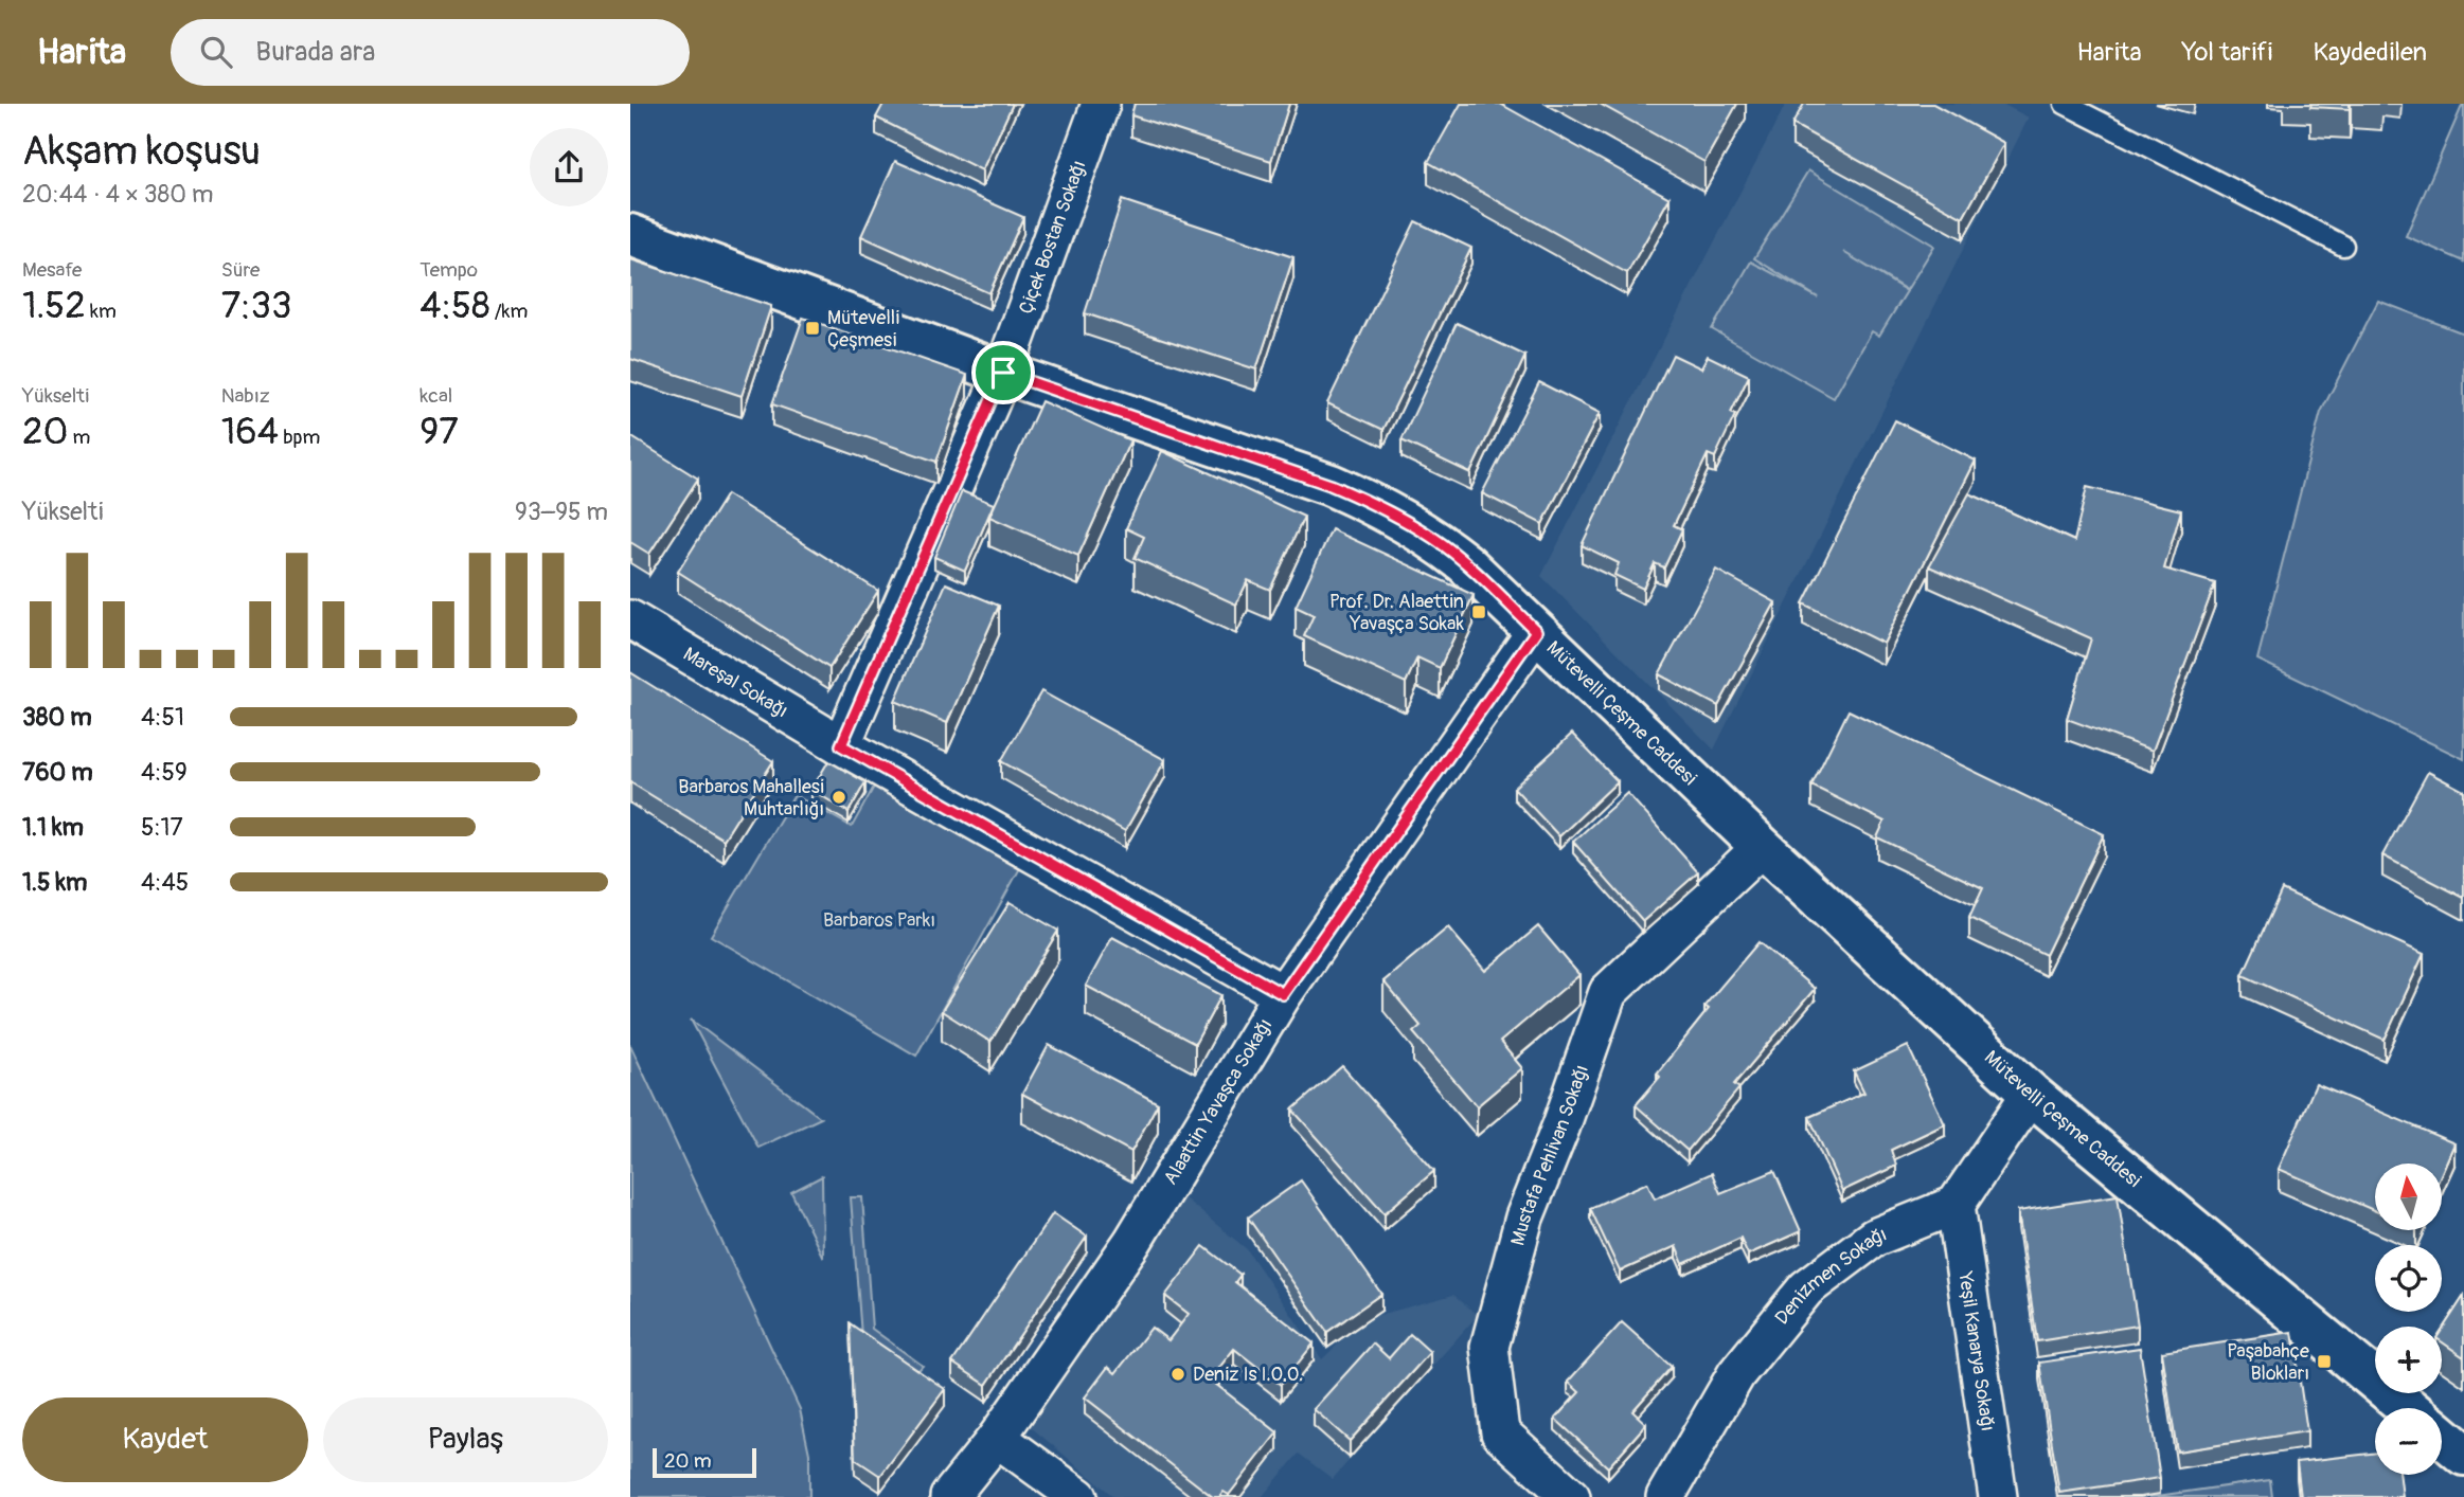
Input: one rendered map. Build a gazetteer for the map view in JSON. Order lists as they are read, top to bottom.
{
  "streets": {
    "street": [
      "Çiçek Bostan Sokağı",
      "Mareşal Sokağı",
      "Mütevelli Çeşme Caddesi",
      "Alaattin Yavaşca Sokağı",
      "Mustafa Pehlivan Sokağı",
      "Denizmen Sokağı",
      "Yeşil Kanarya Sokağı"
    ]
  },
  "crossings": [
    ["Çiçek Bostan Sokağı", "Mütevelli Çeşme Caddesi"],
    ["Mareşal Sokağı", "Alaattin Yavaşca Sokağı"],
    ["Mütevelli Çeşme Caddesi", "Alaattin Yavaşca Sokağı"],
    ["Mütevelli Çeşme Caddesi", "Mustafa Pehlivan Sokağı"],
    ["Denizmen Sokağı", "Yeşil Kanarya Sokağı"]
  ],
  "parks": ["Barbaros Parkı"],
  "places": {
    "transit": ["Mütevelli Çeşmesi", "Prof. Dr. Alaettin Yavaşça Sokak", "Paşabahçe Blokları"],
    "other": ["Barbaros Mahallesi Muhtarlığı", "Deniz Is I.O.O."]
  },
  "scale_bar": "20 m",
  "north": "top",
  "page": {
    "header": "Harita",
    "search": "Burada ara",
    "nav": ["Harita", "Yol tarifi", "Kaydedilen"],
    "heading": ["Akşam koşusu", "20:44 · 4 × 380 m"],
    "stats": [
      ["Mesafe", "1.52 km"],
      ["Süre", "7:33"],
      ["Tempo", "4:58 /km"],
      ["Yükselti", "20 m"],
      ["Nabız", "164 bpm"],
      ["kcal", "97"]
    ],
    "chart": ["Yükselti", "93–95 m"],
    "list": [
      {
        "name": "380 m",
        "note": "4:51"
      },
      {
        "name": "760 m",
        "note": "4:59"
      },
      {
        "name": "1.1 km",
        "note": "5:17"
      },
      {
        "name": "1.5 km",
        "note": "4:45"
      }
    ],
    "map_buttons": ["+", "−"],
    "buttons": ["Kaydet", "Paylaş"],
    "scale": "20 m"
  }
}
